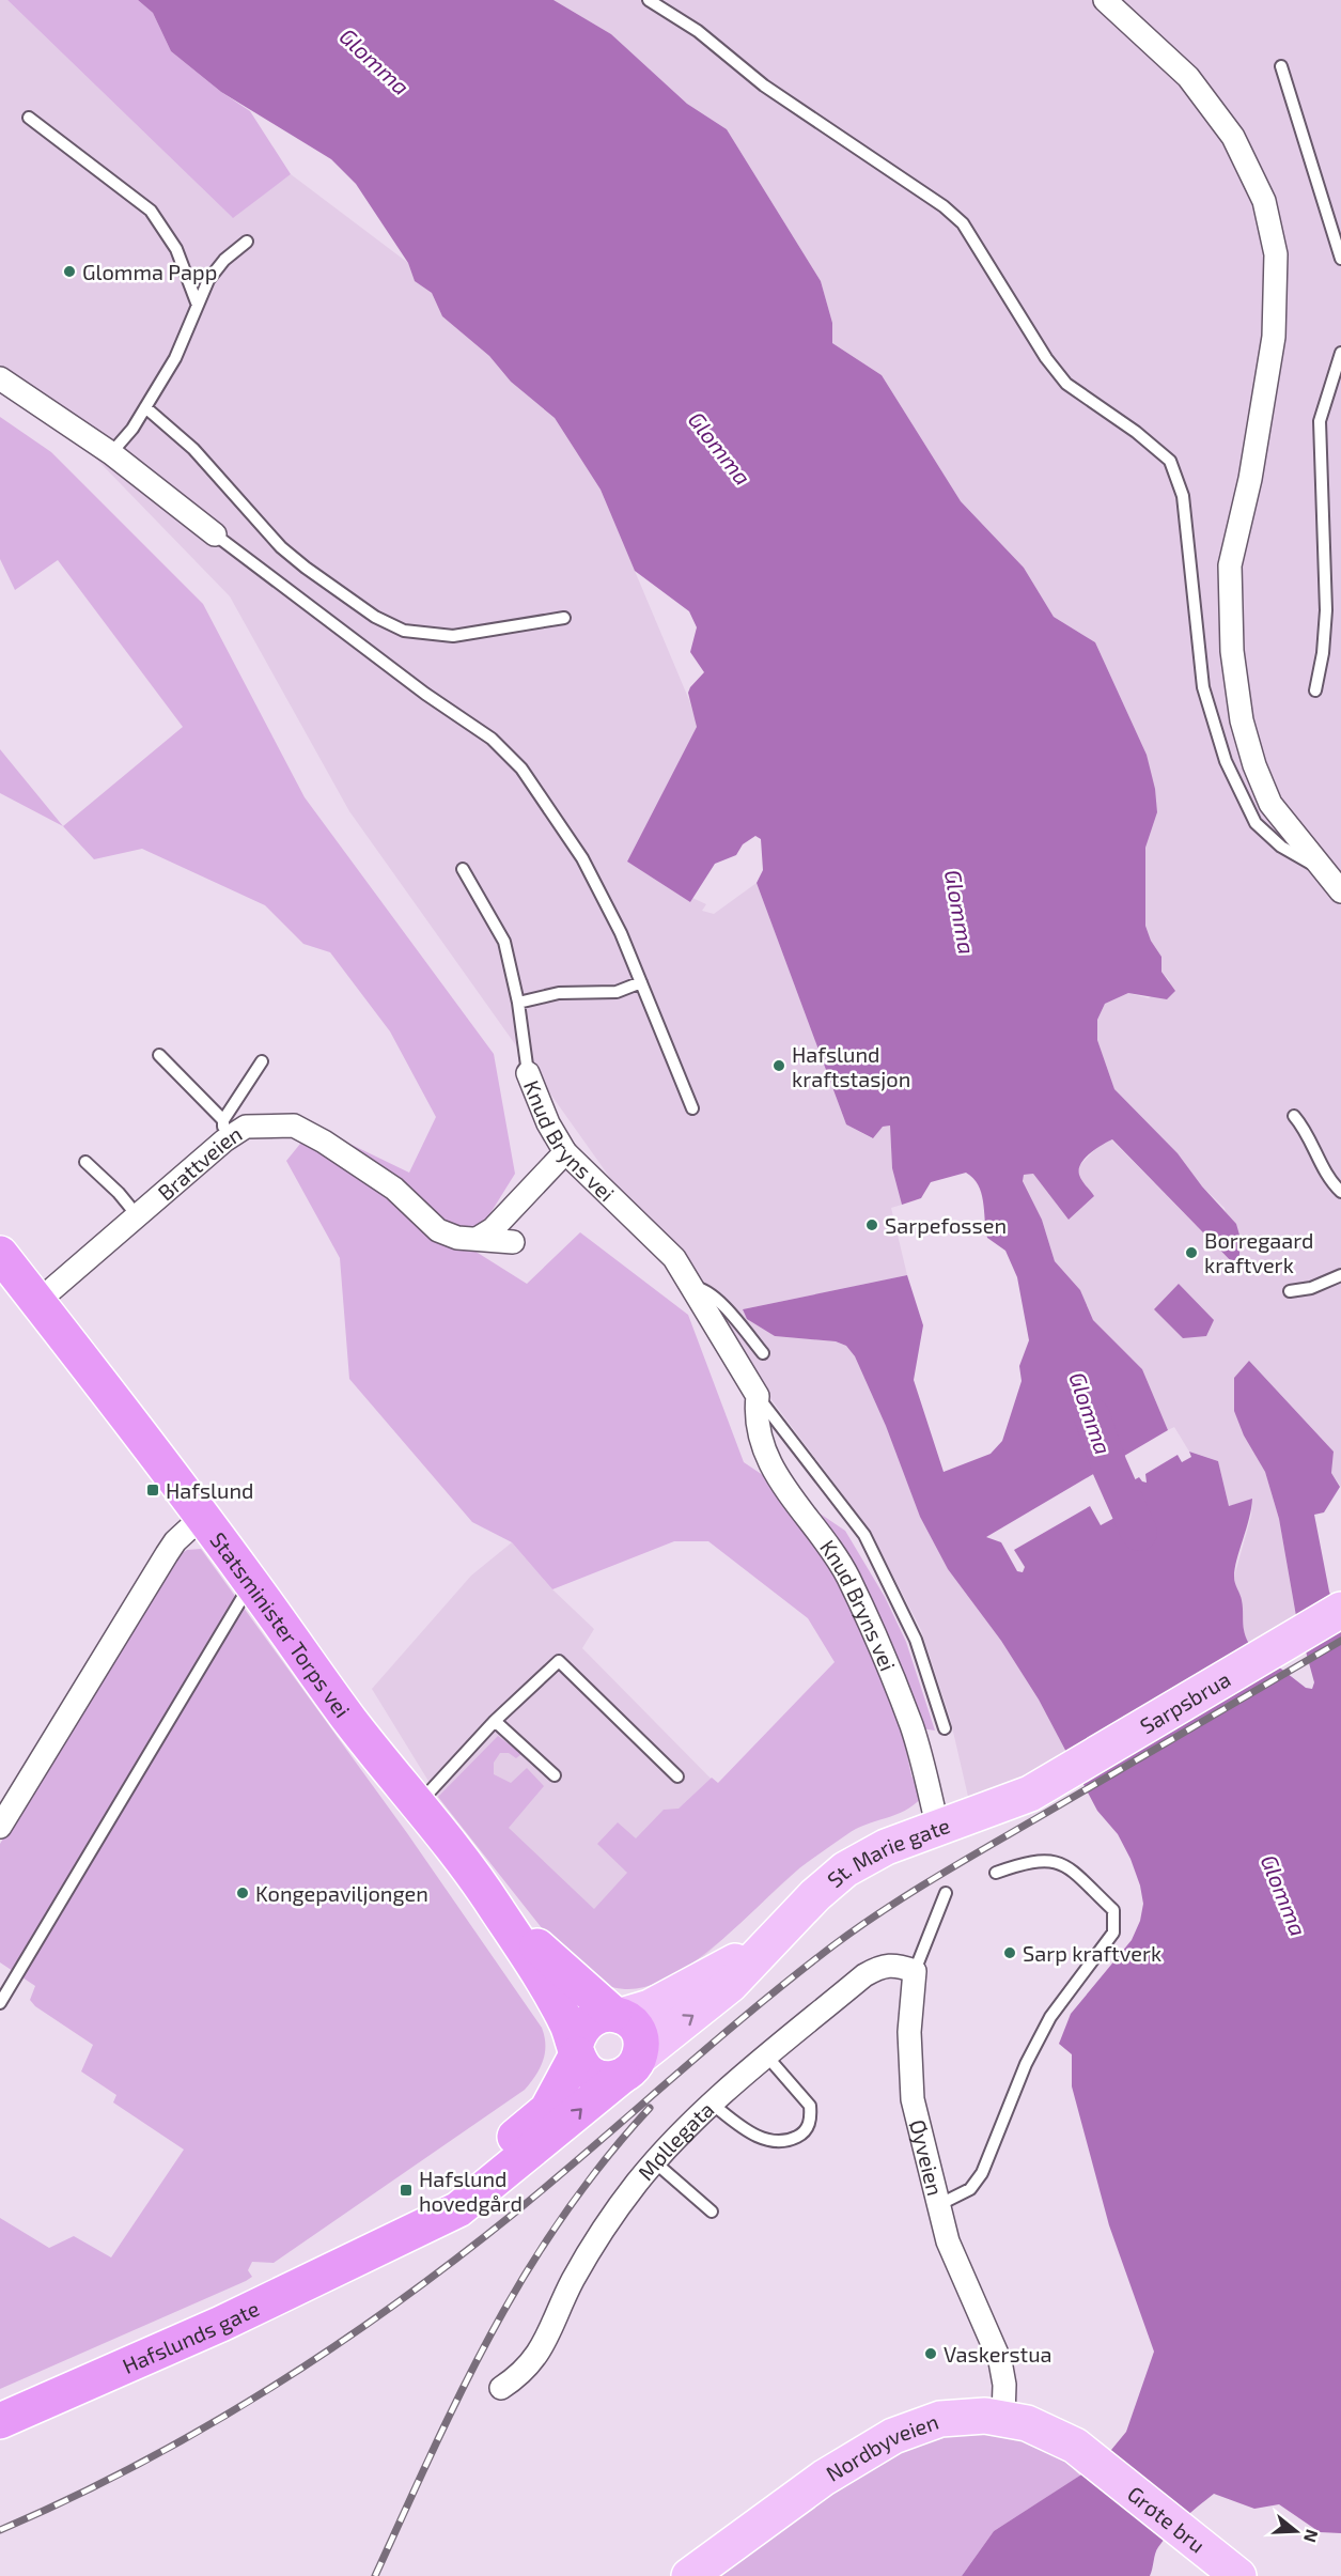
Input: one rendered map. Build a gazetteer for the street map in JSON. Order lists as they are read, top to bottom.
{
  "streets": {
    "highway": ["Statsminister Torps vei", "Hafslunds gate"],
    "main road": [
      "Sarpsbrua",
      "St. Marie gate",
      "Nordbyveien",
      "Grøte bru"
    ],
    "street": [
      "Knud Bryns vei",
      "Brattveien",
      "Møllegata",
      "Øyveien"
    ]
  },
  "crossings": [
    ["Knud Bryns vei", "St. Marie gate"],
    ["Brattveien", "Statsminister Torps vei"],
    ["Statsminister Torps vei", "St. Marie gate"],
    ["Statsminister Torps vei", "Hafslunds gate"],
    ["Sarpsbrua", "St. Marie gate"],
    ["St. Marie gate", "Hafslunds gate"],
    ["Møllegata", "Øyveien"],
    ["Øyveien", "Nordbyveien"],
    ["Nordbyveien", "Grøte bru"]
  ],
  "water": ["Glomma"],
  "places": {
    "other": [
      "Glomma Papp",
      "Hafslund kraftstasjon",
      "Sarpefossen",
      "Borregaard kraftverk",
      "Kongepaviljongen",
      "Sarp kraftverk",
      "Vaskerstua"
    ],
    "transit": ["Hafslund", "Hafslund hovedgård"]
  },
  "north": "right"
}
